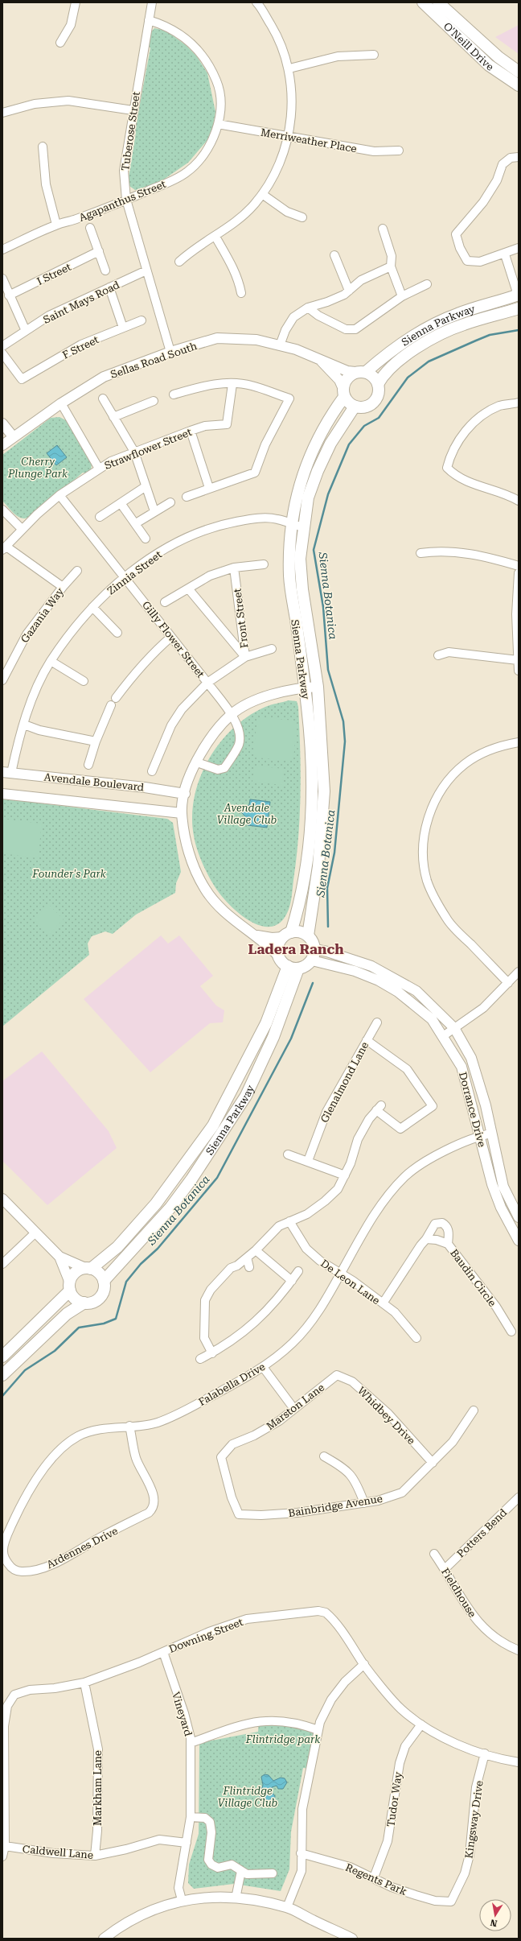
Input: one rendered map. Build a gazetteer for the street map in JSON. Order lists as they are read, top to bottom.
{
  "streets": {
    "main road": ["O'Neill Drive", "Sienna Parkway"],
    "street": [
      "Tuberose Street",
      "Merriweather Place",
      "Agapanthus Street",
      "I Street",
      "Saint Mays Road",
      "F Street",
      "Sellas Road South",
      "Strawflower Street",
      "Zinnia Street",
      "Gazania Way",
      "Front Street",
      "Gilly Flower Street",
      "Avendale Boulevard",
      "Glenalmond Lane",
      "Dorrance Drive",
      "Baudin Circle",
      "De Leon Lane",
      "Falabella Drive",
      "Marston Lane",
      "Whidbey Drive",
      "Bainbridge Avenue",
      "Potters Bend",
      "Ardennes Drive",
      "Fieldhouse",
      "Downing Street",
      "Vineyard",
      "Markham Lane",
      "Tudor Way",
      "Kingsway Drive",
      "Caldwell Lane",
      "Regents Park"
    ]
  },
  "crossings": [
    ["Tuberose Street", "Agapanthus Street"],
    ["Tuberose Street", "Saint Mays Road"],
    ["Tuberose Street", "Sellas Road South"],
    ["Merriweather Place", "Agapanthus Street"],
    ["Sienna Parkway", "Sellas Road South"],
    ["Sienna Parkway", "Zinnia Street"],
    ["Sienna Parkway", "Dorrance Drive"],
    ["Strawflower Street", "Gilly Flower Street"],
    ["Zinnia Street", "Gilly Flower Street"],
    ["Zinnia Street", "Avendale Boulevard"],
    ["Dorrance Drive", "Falabella Drive"],
    ["De Leon Lane", "Falabella Drive"],
    ["Falabella Drive", "Ardennes Drive"],
    ["Marston Lane", "Whidbey Drive"],
    ["Marston Lane", "Bainbridge Avenue"],
    ["Whidbey Drive", "Bainbridge Avenue"],
    ["Potters Bend", "Fieldhouse"],
    ["Downing Street", "Vineyard"],
    ["Downing Street", "Markham Lane"],
    ["Downing Street", "Tudor Way"],
    ["Downing Street", "Kingsway Drive"],
    ["Downing Street", "Caldwell Lane"],
    ["Vineyard", "Caldwell Lane"],
    ["Markham Lane", "Caldwell Lane"],
    ["Tudor Way", "Regents Park"],
    ["Kingsway Drive", "Regents Park"]
  ],
  "districts": ["Ladera Ranch"],
  "water": ["Sienna Botanica"],
  "parks": [
    "Cherry Plunge Park",
    "Avendale Village Club",
    "Founder's Park",
    "Flintridge park",
    "Flintridge Village Club"
  ],
  "north": "bottom"
}
